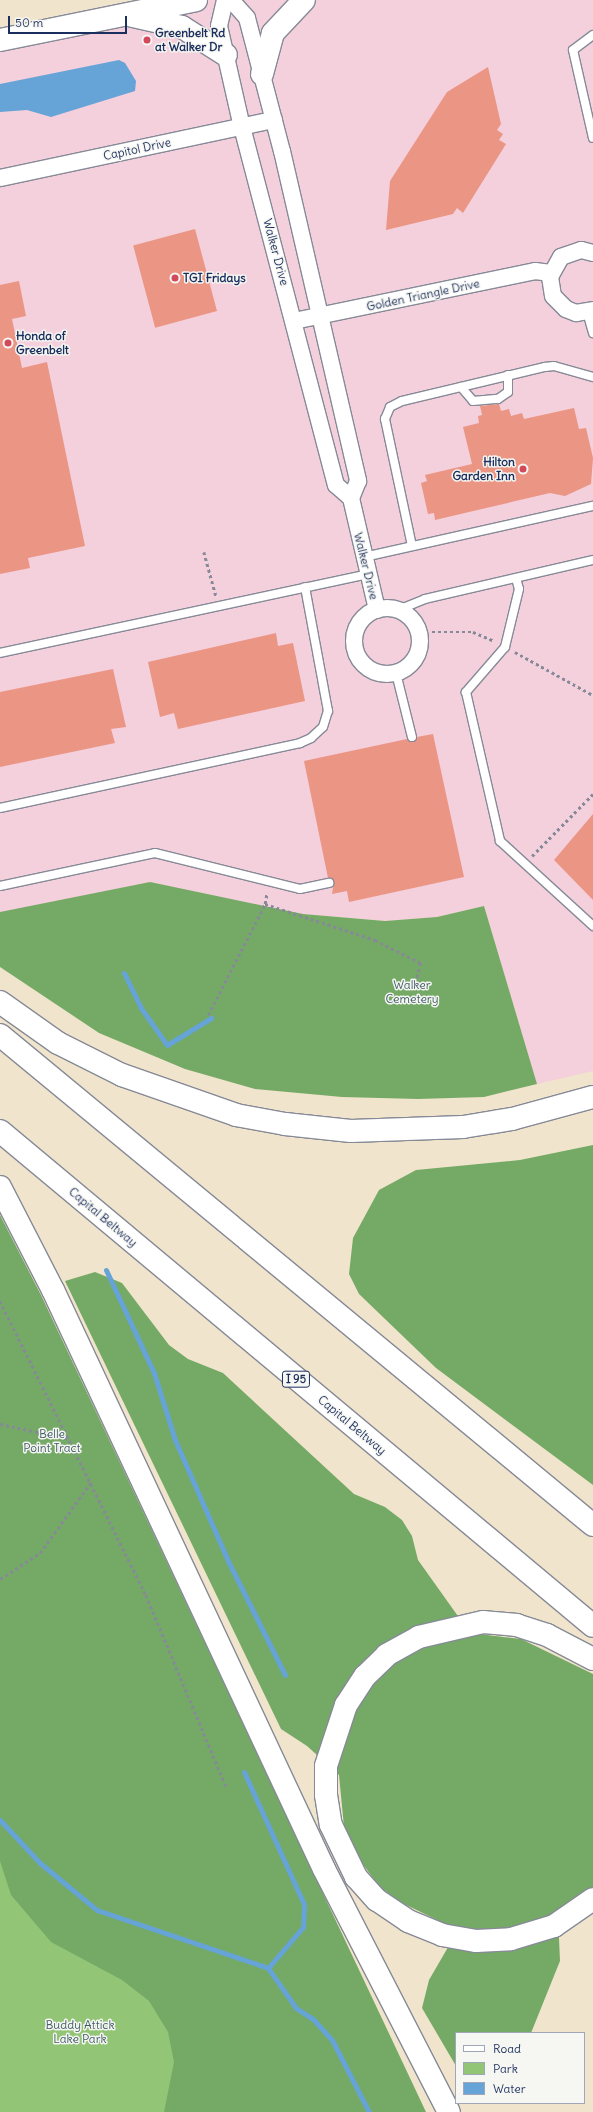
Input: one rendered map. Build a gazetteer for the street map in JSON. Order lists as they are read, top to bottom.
{
  "streets": {
    "main road": ["Capital Beltway", "I 95"],
    "street": ["Capitol Drive", "Walker Drive", "Golden Triangle Drive"]
  },
  "crossings": [
    ["Capitol Drive", "Walker Drive"],
    ["Walker Drive", "Golden Triangle Drive"]
  ],
  "parks": ["Walker Cemetery", "Belle Point Tract", "Buddy Attick Lake Park"],
  "places": [
    "Greenbelt Rd at Walker Dr",
    "TGI Fridays",
    "Honda of Greenbelt",
    "Hilton Garden Inn"
  ],
  "legend": ["Road", "Park", "Water"],
  "scale_bar": "50 m"
}
